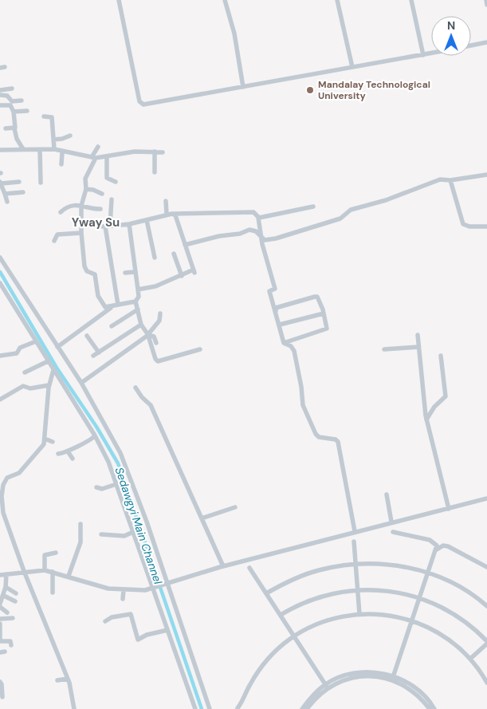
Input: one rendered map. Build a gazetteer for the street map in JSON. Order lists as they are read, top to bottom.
{
  "districts": ["Yway Su"],
  "water": ["Sedawgyi Main Channel"],
  "places": ["Mandalay Technological University"],
  "north": "top"
}
